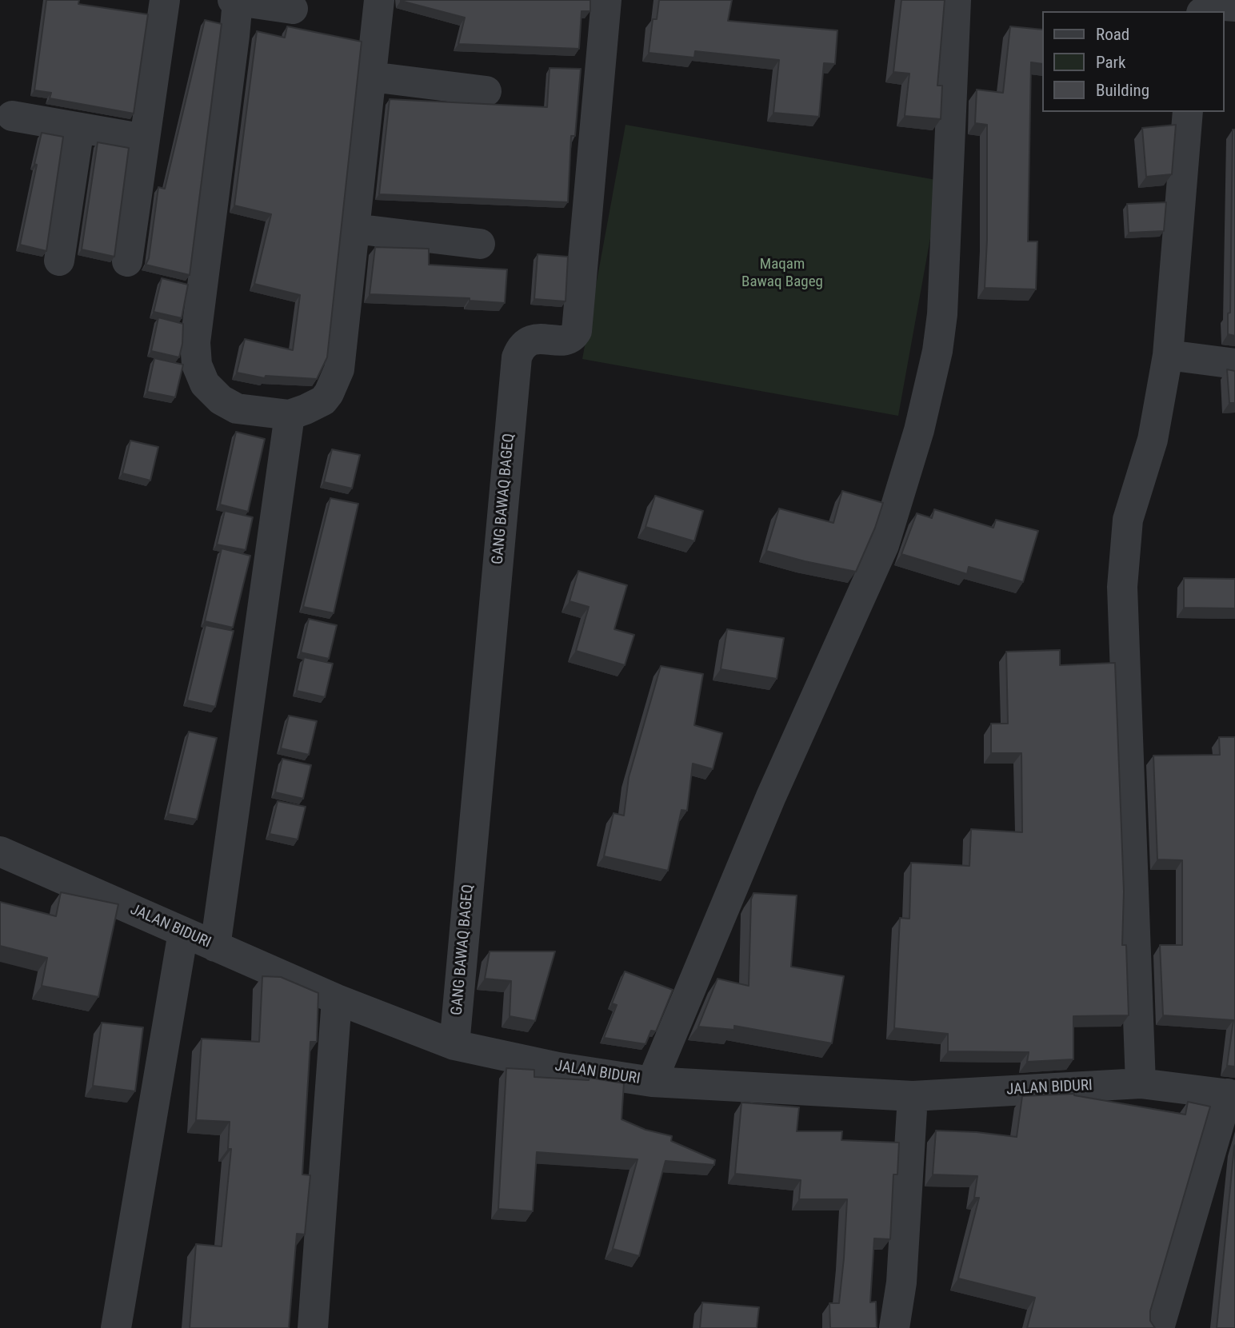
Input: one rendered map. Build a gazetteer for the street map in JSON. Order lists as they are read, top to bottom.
{
  "streets": {
    "street": ["GANG BAWAQ BAGEQ", "JALAN BIDURI"]
  },
  "crossings": [
    ["GANG BAWAQ BAGEQ", "JALAN BIDURI"]
  ],
  "parks": ["Maqam Bawaq Bageg"],
  "legend": ["Road", "Park", "Building"]
}
